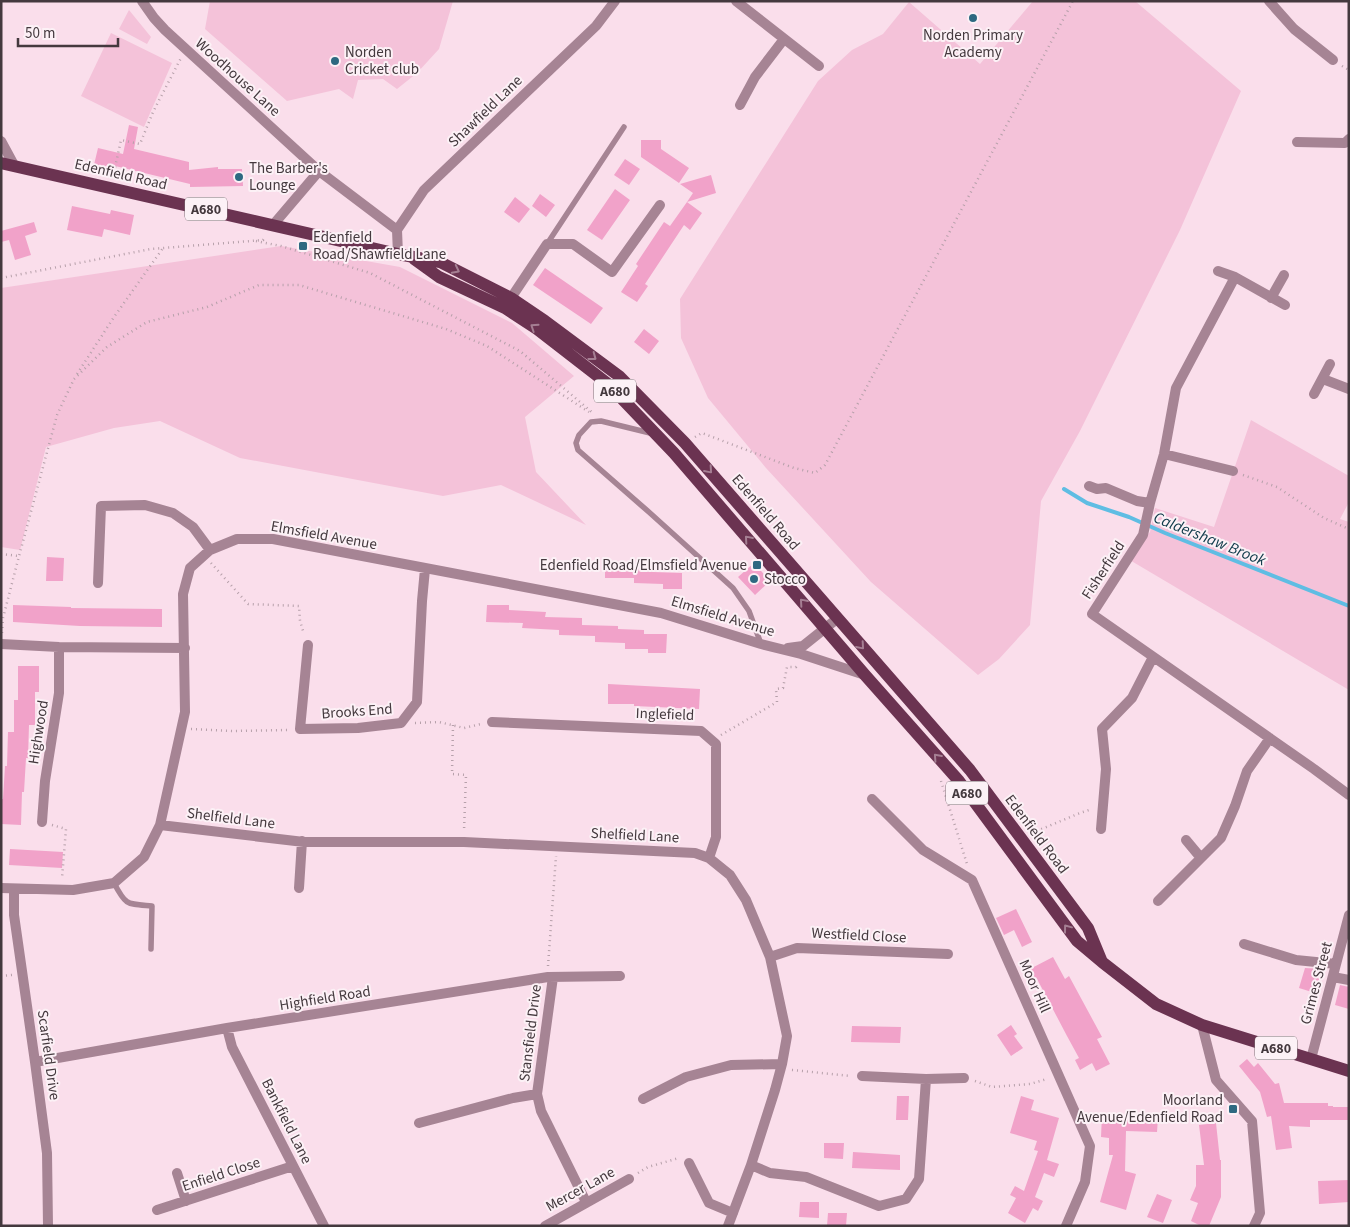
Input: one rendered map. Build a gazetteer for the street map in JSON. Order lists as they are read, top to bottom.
{
  "streets": {
    "main road": ["Edenfield Road", "A680"],
    "street": [
      "Woodhouse Lane",
      "Shawfield Lane",
      "Elmsfield Avenue",
      "Fisherfield",
      "Brooks End",
      "Inglefield",
      "Highwood",
      "Shelfield Lane",
      "Westfield Close",
      "Grimes Street",
      "Moor Hill",
      "Highfield Road",
      "Stansfield Drive",
      "Scarfield Drive",
      "Bankfield Lane",
      "Enfield Close",
      "Mercer Lane"
    ]
  },
  "crossings": [
    ["Woodhouse Lane", "Shawfield Lane"],
    ["Edenfield Road", "Elmsfield Avenue"],
    ["Edenfield Road", "Grimes Street"],
    ["Elmsfield Avenue", "Brooks End"],
    ["Elmsfield Avenue", "Shelfield Lane"],
    ["Shelfield Lane", "Westfield Close"],
    ["Highfield Road", "Stansfield Drive"],
    ["Highfield Road", "Scarfield Drive"],
    ["Highfield Road", "Bankfield Lane"],
    ["Stansfield Drive", "Mercer Lane"],
    ["Bankfield Lane", "Enfield Close"]
  ],
  "water": ["Caldershaw Brook"],
  "places": {
    "other": [
      "Norden Primary Academy",
      "Norden Cricket club",
      "The Barber's Lounge",
      "Stocco"
    ],
    "transit": ["Edenfield Road/Shawfield Lane", "Edenfield Road/Elmsfield Avenue", "Moorland Avenue/Edenfield Road"]
  },
  "scale_bar": "50 m"
}
